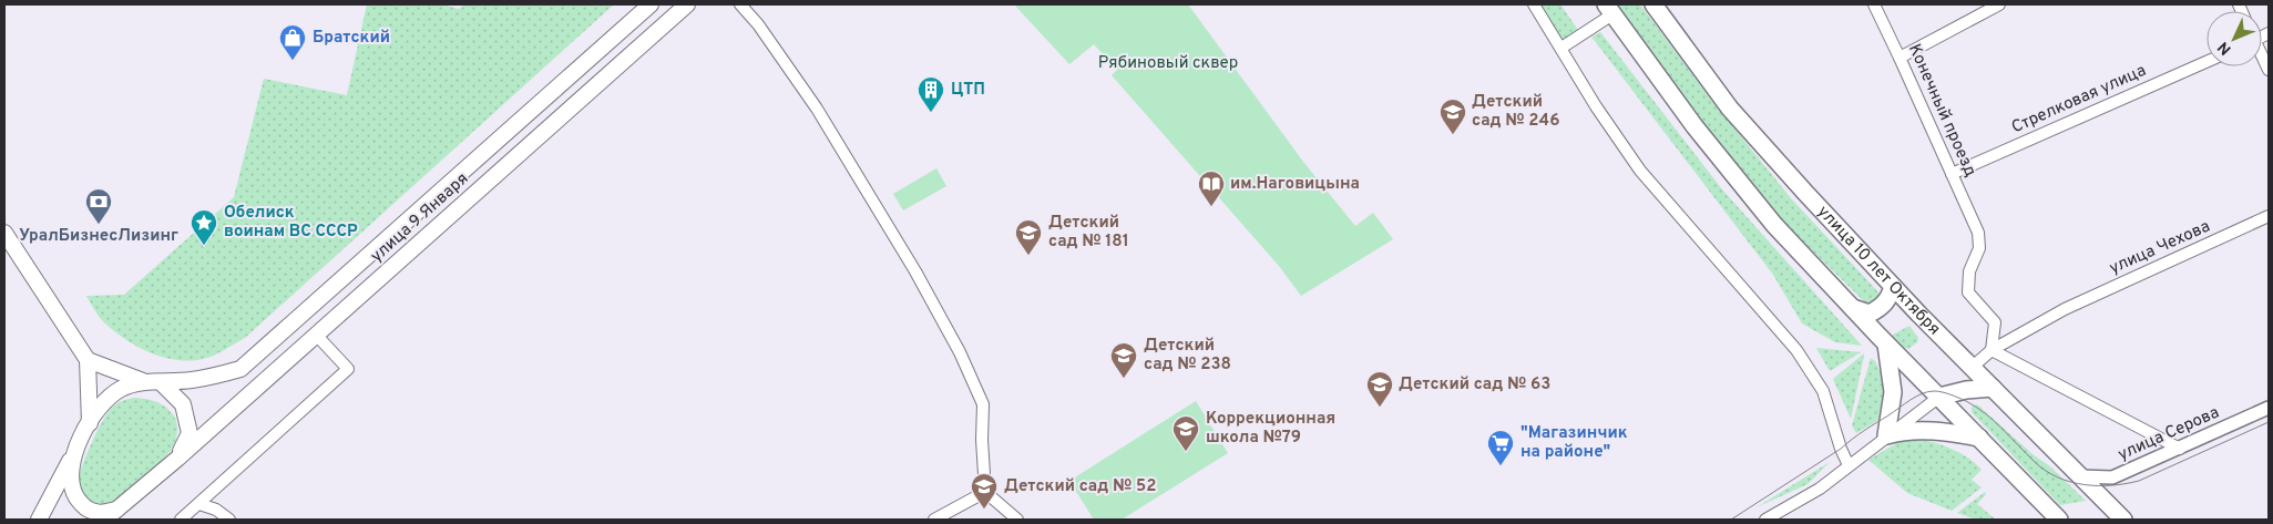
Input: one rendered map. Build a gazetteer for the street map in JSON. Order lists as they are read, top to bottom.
{
  "streets": {
    "main road": ["улица 9 Января", "улица 10 лет Октября"],
    "street": [
      "Стрелковая улица",
      "Конечный проезд",
      "улица Чехова",
      "улица Серова"
    ]
  },
  "crossings": [
    ["Стрелковая улица", "Конечный проезд"],
    ["Конечный проезд", "улица Чехова"],
    ["улица Чехова", "улица 10 лет Октября"],
    ["улица 10 лет Октября", "улица Серова"]
  ],
  "parks": ["Рябиновый сквер"],
  "places": {
    "shop": ["Братский"],
    "building": ["ЦТП"],
    "school or university": [
      "Детский сад № 246",
      "Детский сад № 181",
      "Детский сад № 238",
      "Детский сад № 63",
      "Коррекционная школа №79",
      "Детский сад № 52"
    ],
    "library": ["им.Наговицына"],
    "bank": ["УралБизнесЛизинг"],
    "place": ["Обелиск воинам ВС СССР"],
    "supermarket": ["\"Магазинчик на районе\""]
  },
  "north": "bottom left"
}
